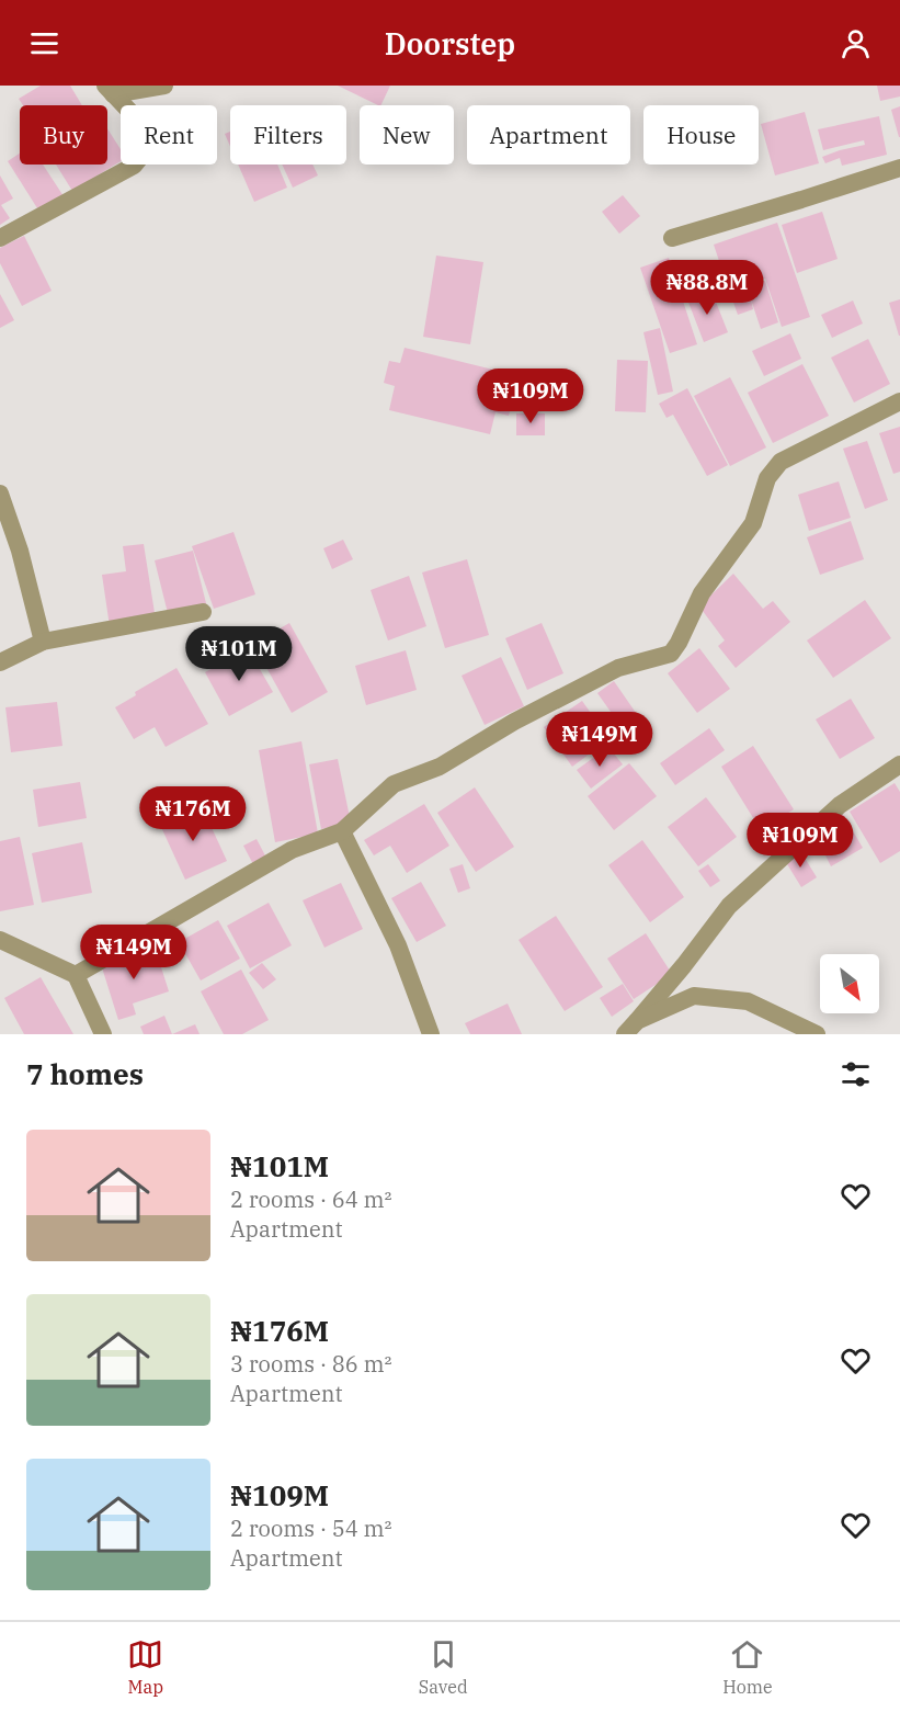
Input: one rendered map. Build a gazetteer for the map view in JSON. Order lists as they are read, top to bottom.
{
  "north": "bottom right",
  "page": {
    "header": "Doorstep",
    "chip": [
      "Buy",
      "Rent",
      "Filters",
      "New",
      "Apartment",
      "House"
    ],
    "price": [
      "₦88.8M",
      "₦109M",
      "₦101M",
      "₦149M",
      "₦176M",
      "₦109M",
      "₦149M"
    ],
    "heading": "7 homes",
    "list": [
      {
        "name": "₦101M",
        "note": "2 rooms · 64 m² · Apartment"
      },
      {
        "name": "₦176M",
        "note": "3 rooms · 86 m² · Apartment"
      },
      {
        "name": "₦109M",
        "note": "2 rooms · 54 m² · Apartment"
      }
    ],
    "tabs": ["Map", "Saved", "Home"]
  }
}
